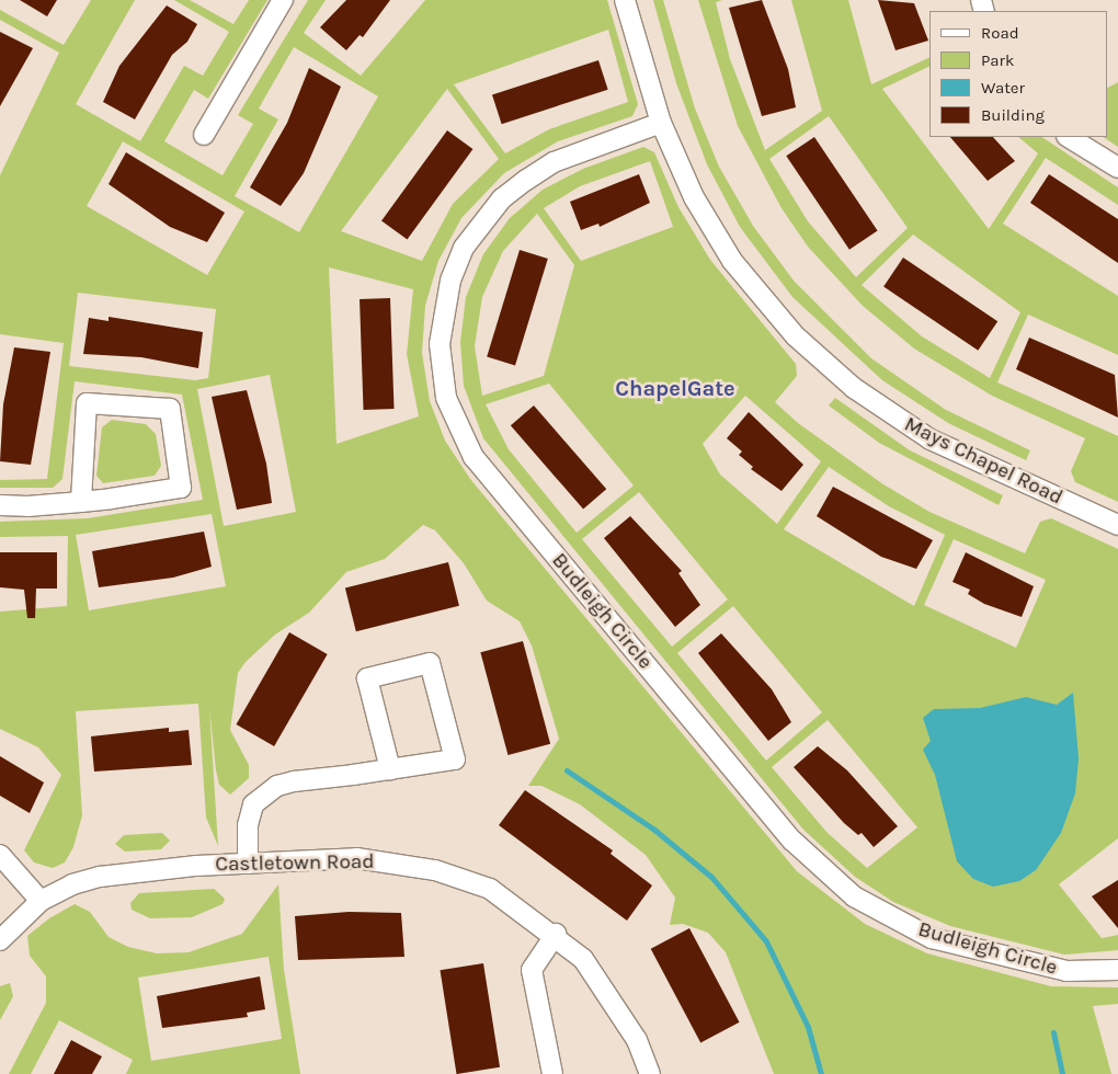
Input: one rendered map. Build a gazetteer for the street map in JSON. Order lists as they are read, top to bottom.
{
  "streets": {
    "street": ["Mays Chapel Road", "Budleigh Circle", "Castletown Road"]
  },
  "crossings": [
    ["Mays Chapel Road", "Budleigh Circle"]
  ],
  "districts": ["ChapelGate"],
  "legend": [
    "Road",
    "Park",
    "Water",
    "Building"
  ]
}
